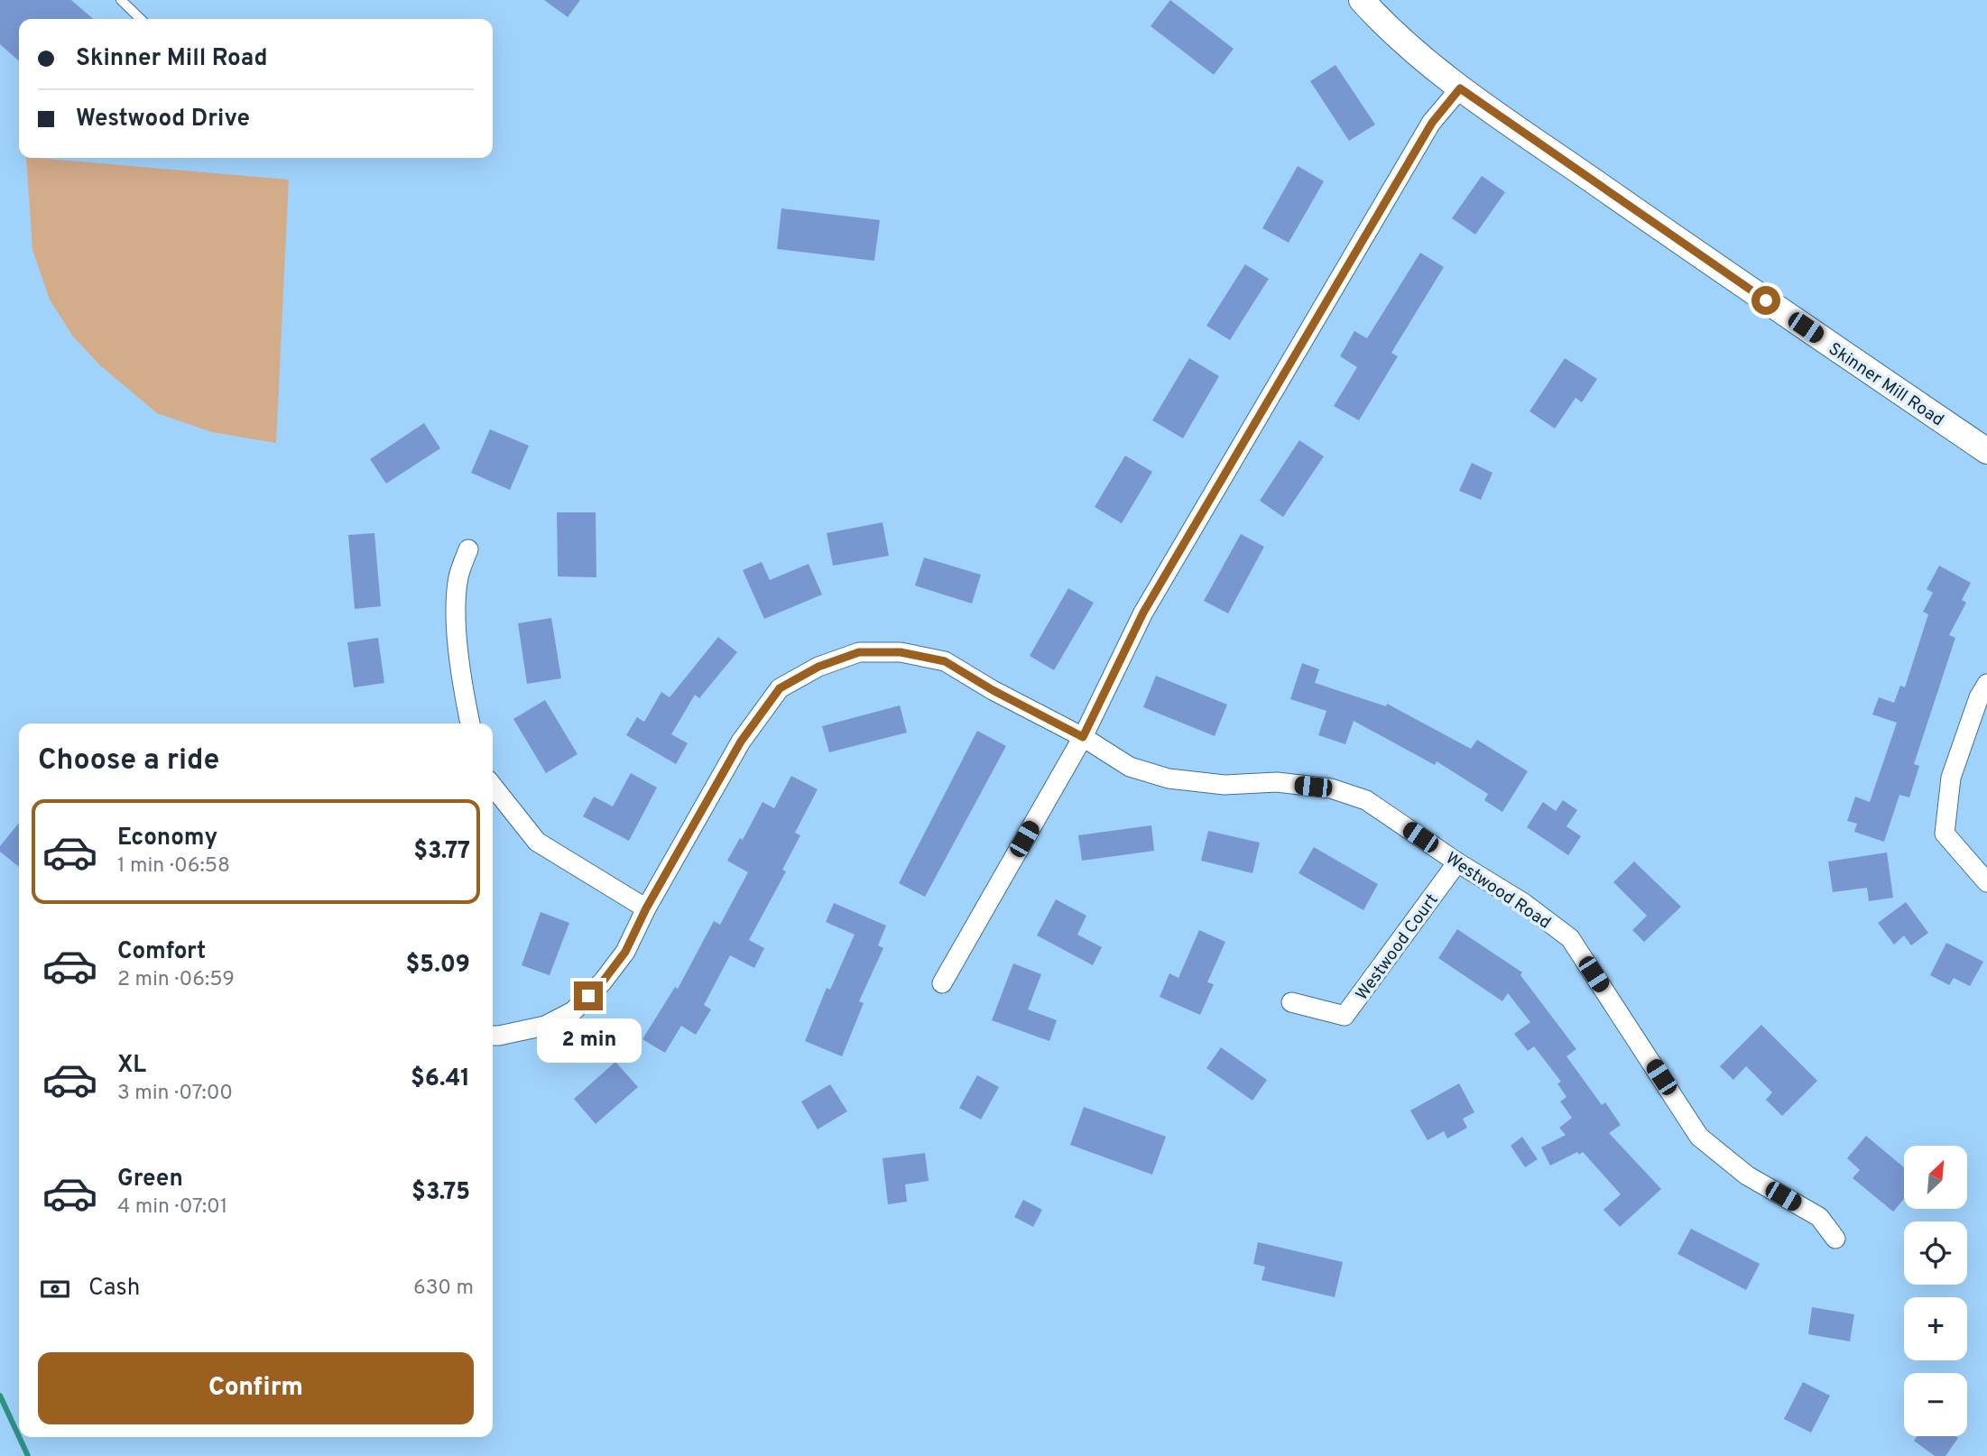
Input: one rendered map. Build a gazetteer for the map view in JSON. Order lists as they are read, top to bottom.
{
  "streets": {
    "street": ["Skinner Mill Road", "Westwood Road", "Westwood Court"]
  },
  "crossings": [
    ["Westwood Road", "Westwood Court"]
  ],
  "north": "top right",
  "page": {
    "banner": ["Skinner Mill Road", "Westwood Drive"],
    "heading": "Choose a ride",
    "list": [
      {
        "name": "Economy",
        "note": "1 min · 06:58",
        "value": "$3.77"
      },
      {
        "name": "Comfort",
        "note": "2 min · 06:59",
        "value": "$5.09"
      },
      {
        "name": "XL",
        "note": "3 min · 07:00",
        "value": "$6.41"
      },
      {
        "name": "Green",
        "note": "4 min · 07:01",
        "value": "$3.75"
      }
    ],
    "bubble": "2 min",
    "map_buttons": ["+", "−"],
    "pay": ["Cash", "630 m"],
    "buttons": "Confirm"
  }
}
